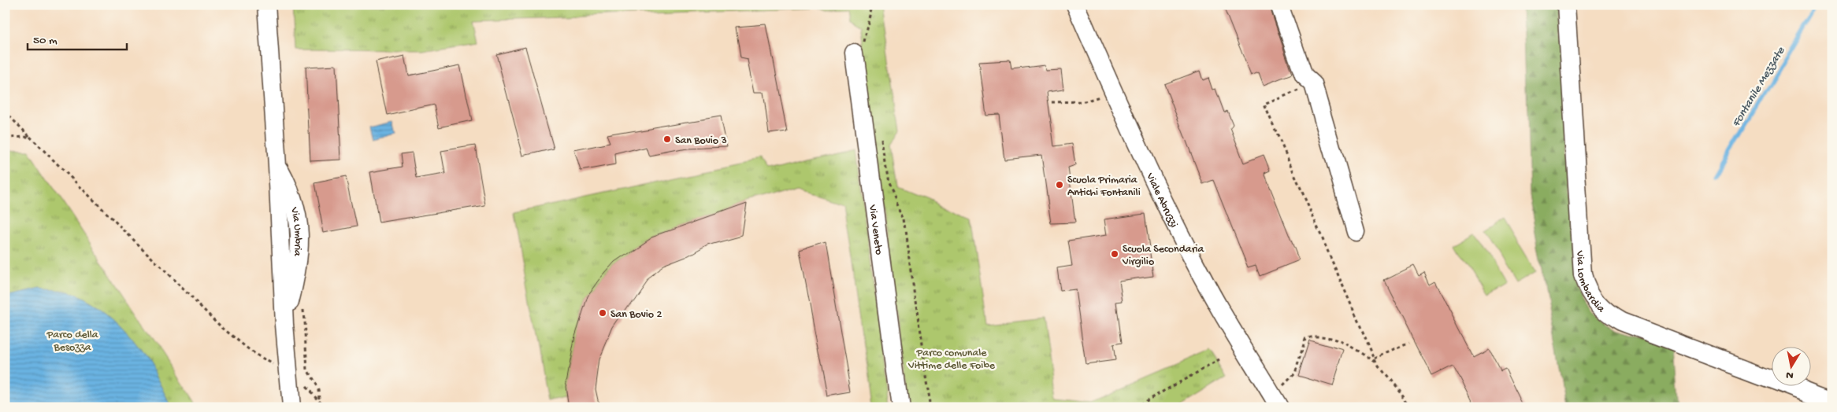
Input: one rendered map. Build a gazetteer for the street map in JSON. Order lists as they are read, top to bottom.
{
  "streets": {
    "street": [
      "Viale Abruzzi",
      "Via Veneto",
      "Via Umbria",
      "Via Lombardia"
    ]
  },
  "water": ["Fontanile Mezzate"],
  "parks": ["Parco della Besozza", "Parco comunale Vittime delle Foibe"],
  "places": [
    "San Bovio 3",
    "Scuola Primaria Antichi Fontanili",
    "Scuola Secondaria Virgilio",
    "San Bovio 2"
  ],
  "scale_bar": "50 m",
  "north": "bottom"
}
